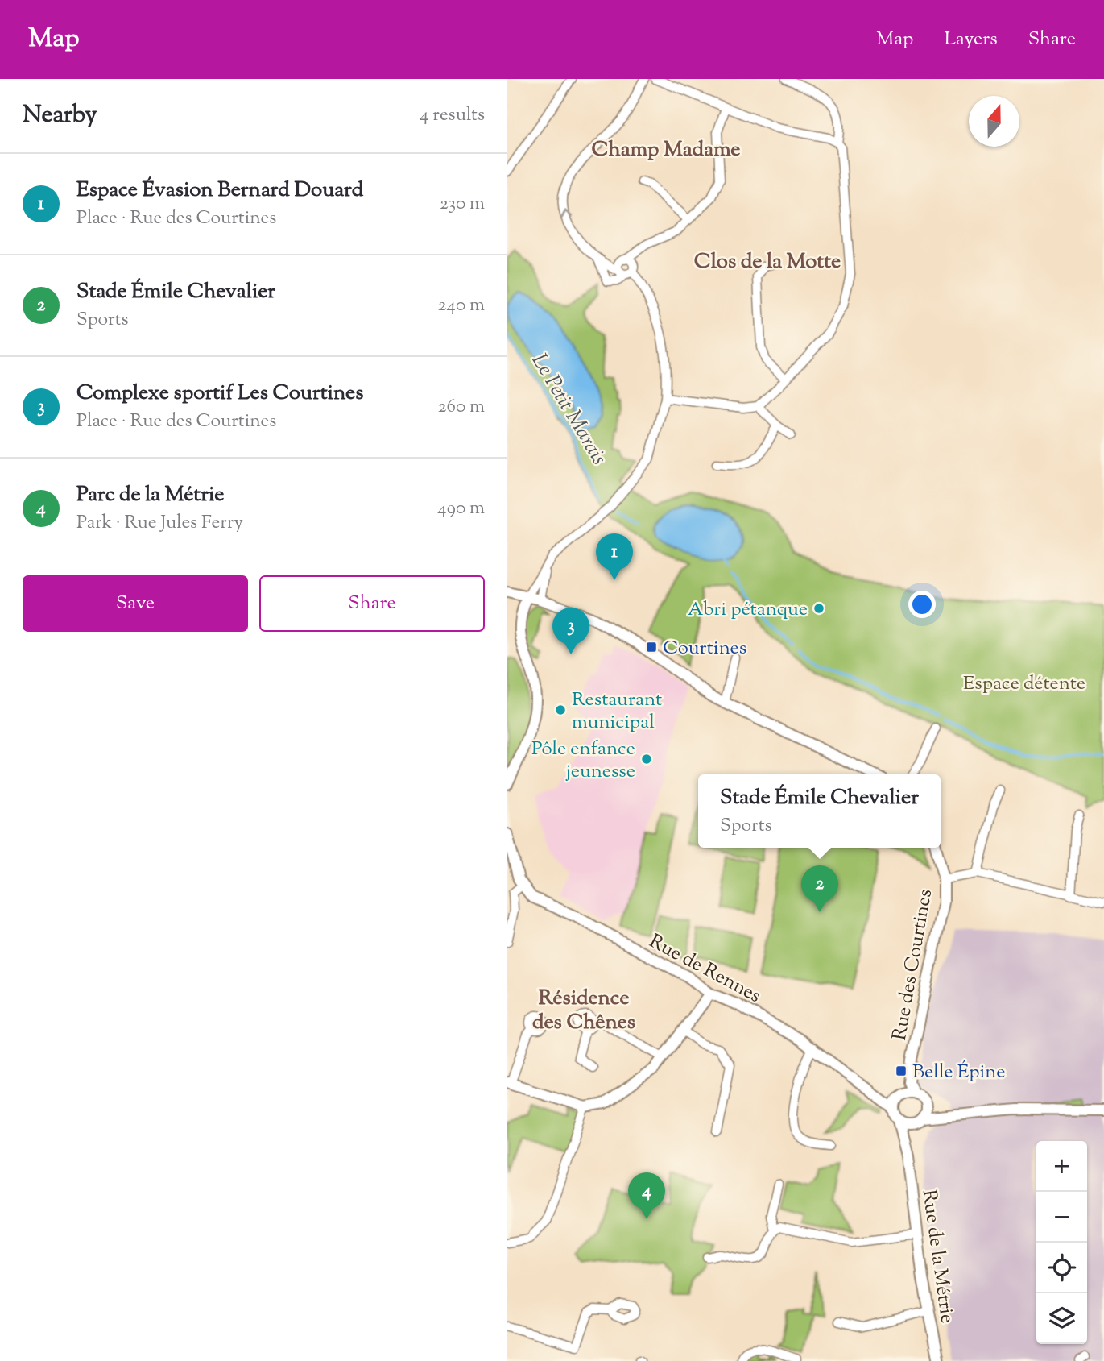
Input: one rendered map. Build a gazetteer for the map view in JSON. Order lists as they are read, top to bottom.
{
  "streets": {
    "street": ["Rue des Courtines", "Rue de Rennes", "Rue de la Métrie"]
  },
  "crossings": [
    ["Rue des Courtines", "Rue de Rennes"],
    ["Rue des Courtines", "Rue de la Métrie"],
    ["Rue de Rennes", "Rue de la Métrie"]
  ],
  "districts": ["Champ Madame", "Clos de la Motte", "Résidence des Chênes"],
  "water": ["Le Petit Marais"],
  "parks": ["Espace détente"],
  "places": {
    "other": ["Abri pétanque", "Restaurant municipal", "Pôle enfance jeunesse"],
    "transit": ["Courtines", "Belle Épine"]
  },
  "north": "top",
  "page": {
    "header": "Map",
    "nav": ["Map", "Layers", "Share"],
    "heading": ["Nearby", "4 results"],
    "list": [
      {
        "mark": "1",
        "name": "Espace Évasion Bernard Douard",
        "note": "Place · Rue des Courtines",
        "value": "230 m"
      },
      {
        "mark": "2",
        "name": "Stade Émile Chevalier",
        "note": "Sports",
        "value": "240 m"
      },
      {
        "mark": "3",
        "name": "Complexe sportif Les Courtines",
        "note": "Place · Rue des Courtines",
        "value": "260 m"
      },
      {
        "mark": "4",
        "name": "Parc de la Métrie",
        "note": "Park · Rue Jules Ferry",
        "value": "490 m"
      }
    ],
    "pins": [
      "1",
      "3",
      "2",
      "4"
    ],
    "buttons": ["Save", "Share"],
    "popup": ["Stade Émile Chevalier", "Sports"],
    "map_buttons": ["+", "−"]
  }
}
